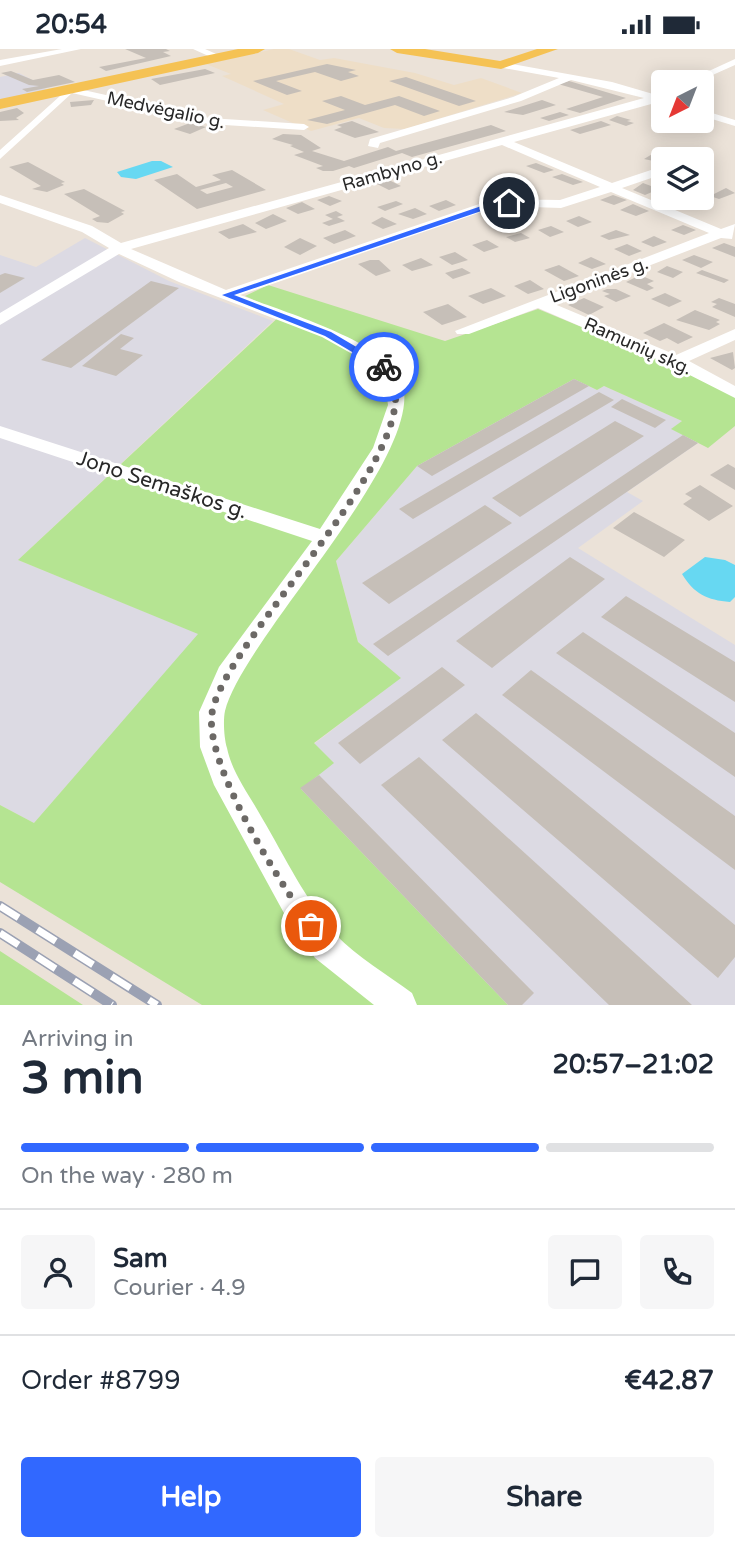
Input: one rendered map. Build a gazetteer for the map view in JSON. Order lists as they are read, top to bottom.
{
  "streets": {
    "street": [
      "Medvėgalio g.",
      "Rambyno g.",
      "Ligoninės g.",
      "Ramunių skg.",
      "Jono Semaškos g."
    ]
  },
  "crossings": [
    ["Ligoninės g.", "Ramunių skg."]
  ],
  "north": "bottom left",
  "page": {
    "status": "20:54",
    "heading": ["3 min", "Arriving in", "20:57–21:02"],
    "panel": [
      "Sam",
      "Courier · 4.9",
      "Order #8799",
      "€42.87"
    ],
    "bar": "On the way · 280 m",
    "buttons": ["Help", "Share"]
  }
}
